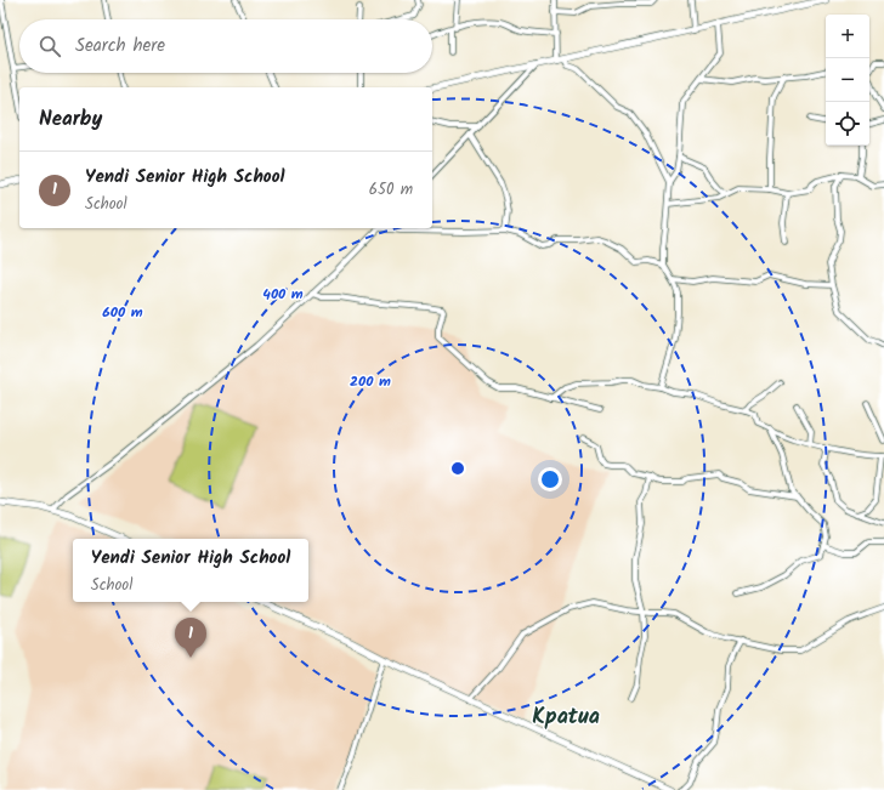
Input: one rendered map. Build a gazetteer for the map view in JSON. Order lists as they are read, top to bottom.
{
  "districts": ["Kpatua"],
  "page": {
    "map_buttons": ["+", "−"],
    "search": "Search here",
    "heading": "Nearby",
    "list": [
      {
        "mark": "1",
        "name": "Yendi Senior High School",
        "note": "School",
        "value": "650 m"
      }
    ],
    "popup": ["Yendi Senior High School", "School"],
    "pins": "1"
  },
  "rings": ["400 m", "600 m", "200 m"]
}
